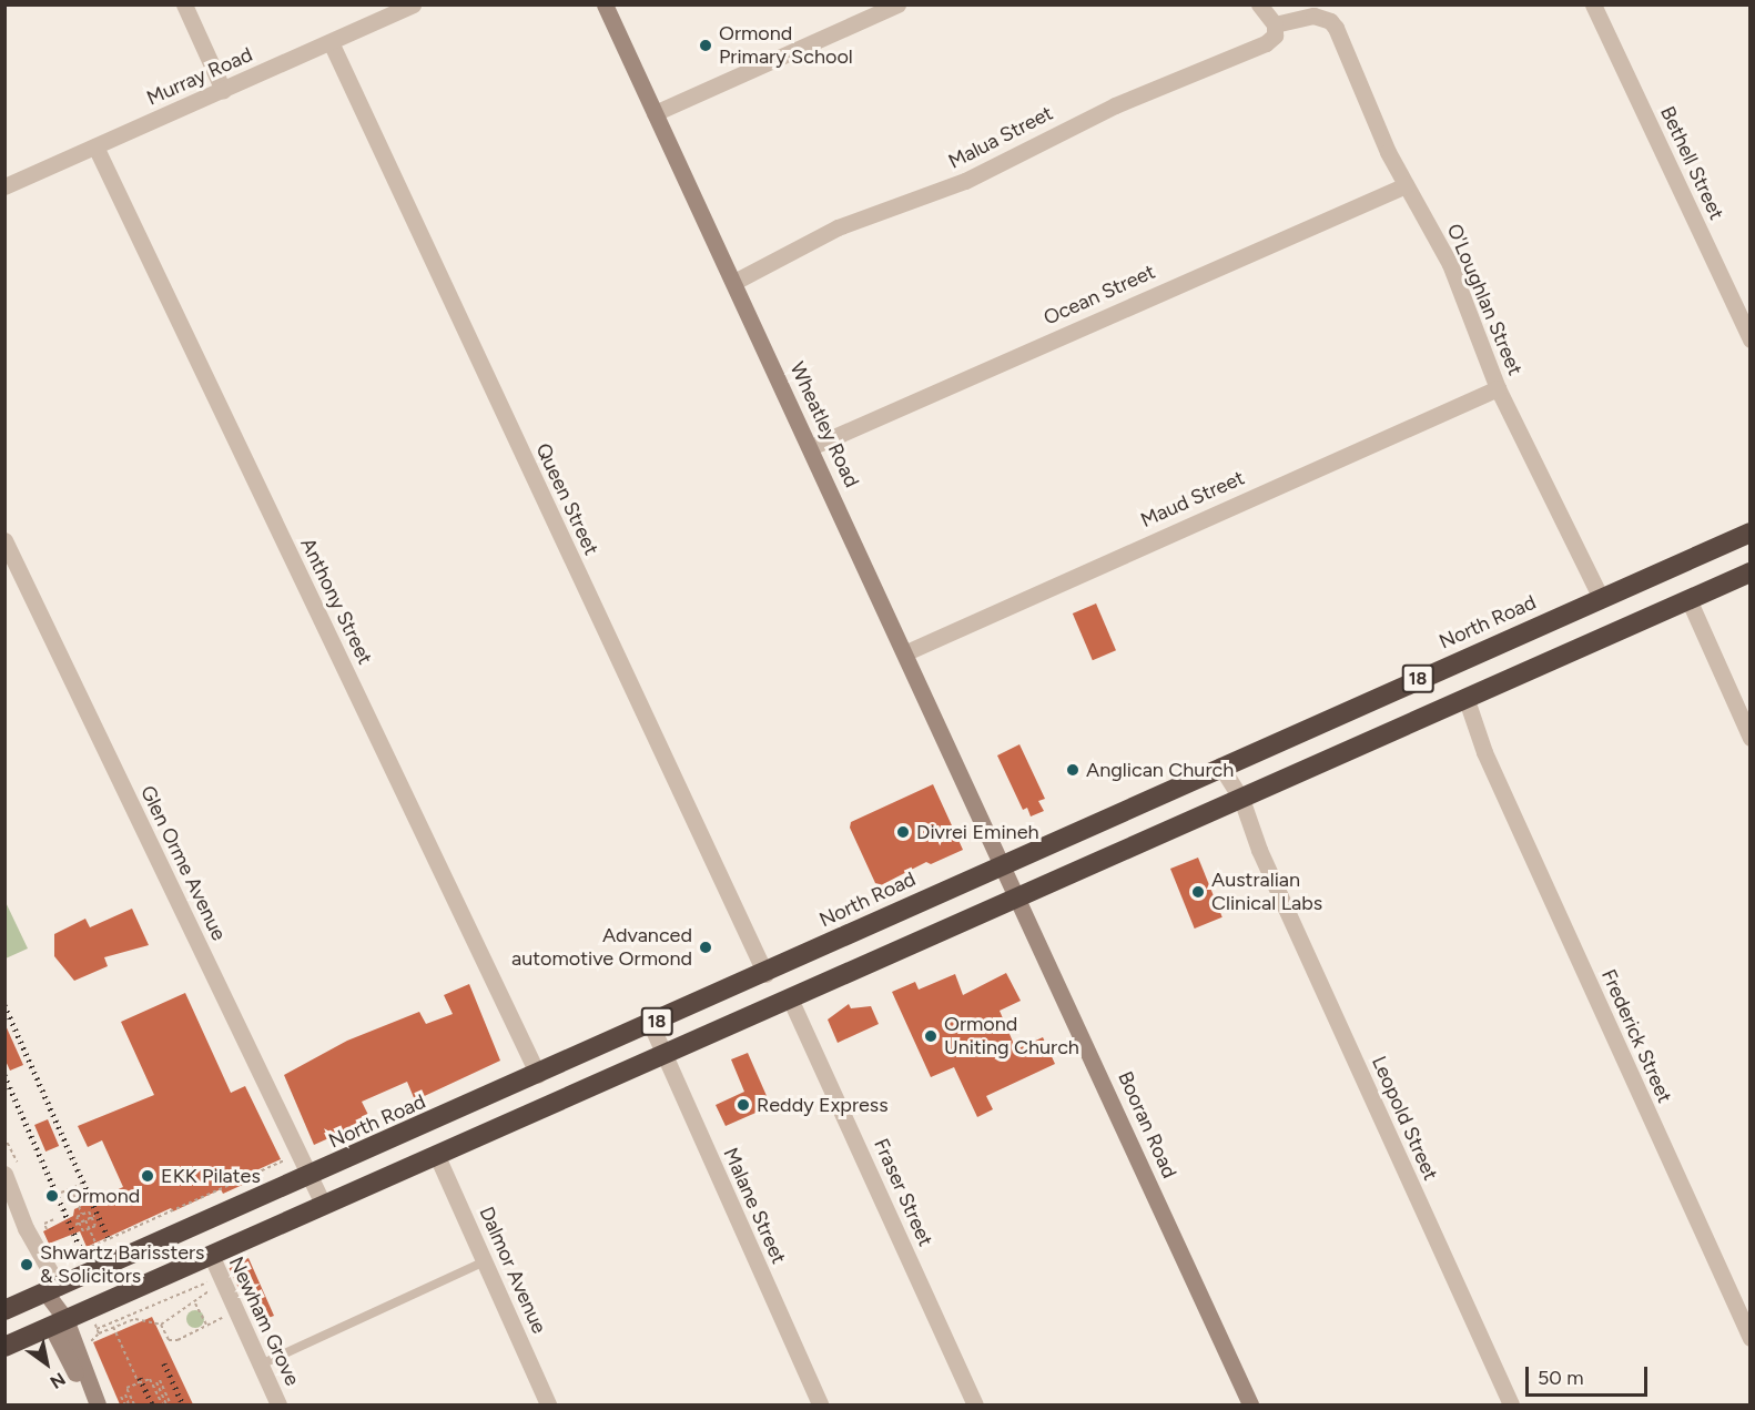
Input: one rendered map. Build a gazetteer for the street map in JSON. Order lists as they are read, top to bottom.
{
  "streets": {
    "highway": ["North Road", "18"],
    "street": [
      "Murray Road",
      "Malua Street",
      "Bethell Street",
      "Ocean Street",
      "O'Loughlan Street",
      "Wheatley Road",
      "Queen Street",
      "Maud Street",
      "Anthony Street",
      "Glen Orme Avenue",
      "Frederick Street",
      "Leopold Street",
      "Booran Road",
      "Fraser Street",
      "Malane Street",
      "Dalmor Avenue",
      "Newham Grove"
    ]
  },
  "crossings": [
    ["Murray Road", "Queen Street"],
    ["Murray Road", "Anthony Street"],
    ["Malua Street", "O'Loughlan Street"],
    ["Malua Street", "Wheatley Road"],
    ["Ocean Street", "O'Loughlan Street"],
    ["Ocean Street", "Wheatley Road"],
    ["O'Loughlan Street", "Maud Street"],
    ["O'Loughlan Street", "North Road"],
    ["Wheatley Road", "Maud Street"],
    ["Wheatley Road", "North Road"],
    ["Wheatley Road", "Booran Road"],
    ["Queen Street", "North Road"],
    ["Anthony Street", "North Road"],
    ["North Road", "Glen Orme Avenue"],
    ["North Road", "Leopold Street"],
    ["North Road", "Booran Road"],
    ["North Road", "Malane Street"],
    ["18", "Glen Orme Avenue"],
    ["18", "Frederick Street"],
    ["18", "Leopold Street"],
    ["18", "Booran Road"],
    ["18", "Fraser Street"],
    ["18", "Malane Street"],
    ["18", "Dalmor Avenue"],
    ["18", "Newham Grove"]
  ],
  "places": [
    "Ormond Primary School",
    "Anglican Church",
    "Divrei Emineh",
    "Australian Clinical Labs",
    "Advanced automotive Ormond",
    "Ormond Uniting Church",
    "Reddy Express",
    "EKK Pilates",
    "Ormond",
    "Shwartz Barissters & Solicitors"
  ],
  "scale_bar": "50 m",
  "north": "bottom right"
}
